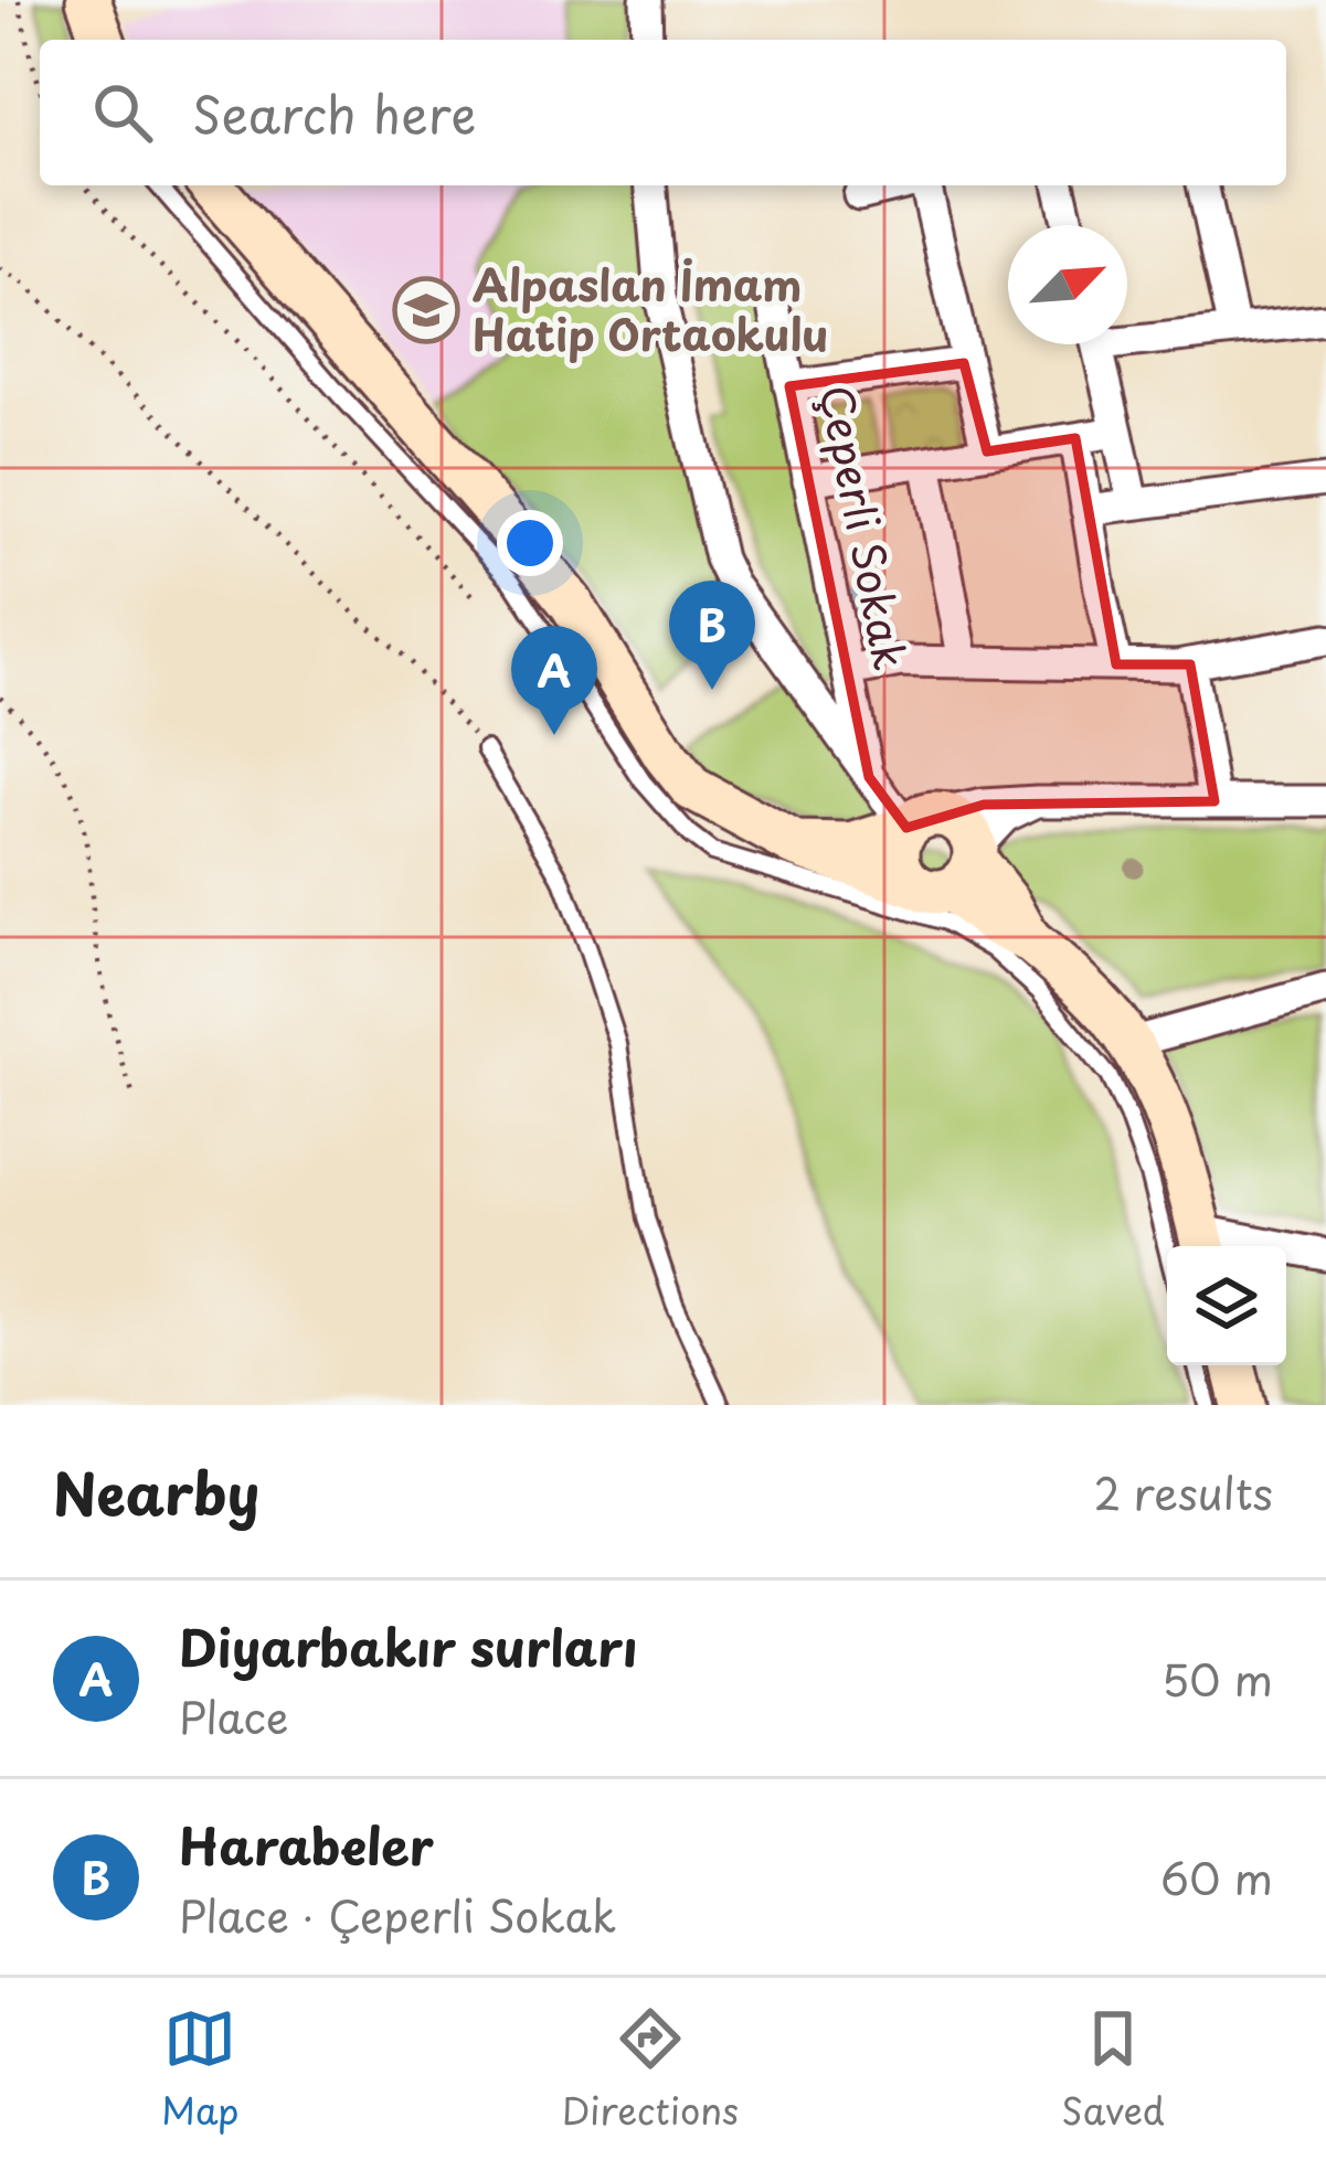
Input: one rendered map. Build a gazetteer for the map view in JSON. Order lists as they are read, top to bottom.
{
  "streets": {
    "street": ["Çeperli Sokak"]
  },
  "places": {
    "school or university": ["Alpaslan İmam Hatip Ortaokulu"]
  },
  "north": "top right",
  "page": {
    "search": "Search here",
    "pins": ["B", "A"],
    "heading": ["Nearby", "2 results"],
    "list": [
      {
        "mark": "A",
        "name": "Diyarbakır surları",
        "note": "Place",
        "value": "50 m"
      },
      {
        "mark": "B",
        "name": "Harabeler",
        "note": "Place · Çeperli Sokak",
        "value": "60 m"
      }
    ],
    "nav": ["Map", "Directions", "Saved"]
  }
}
